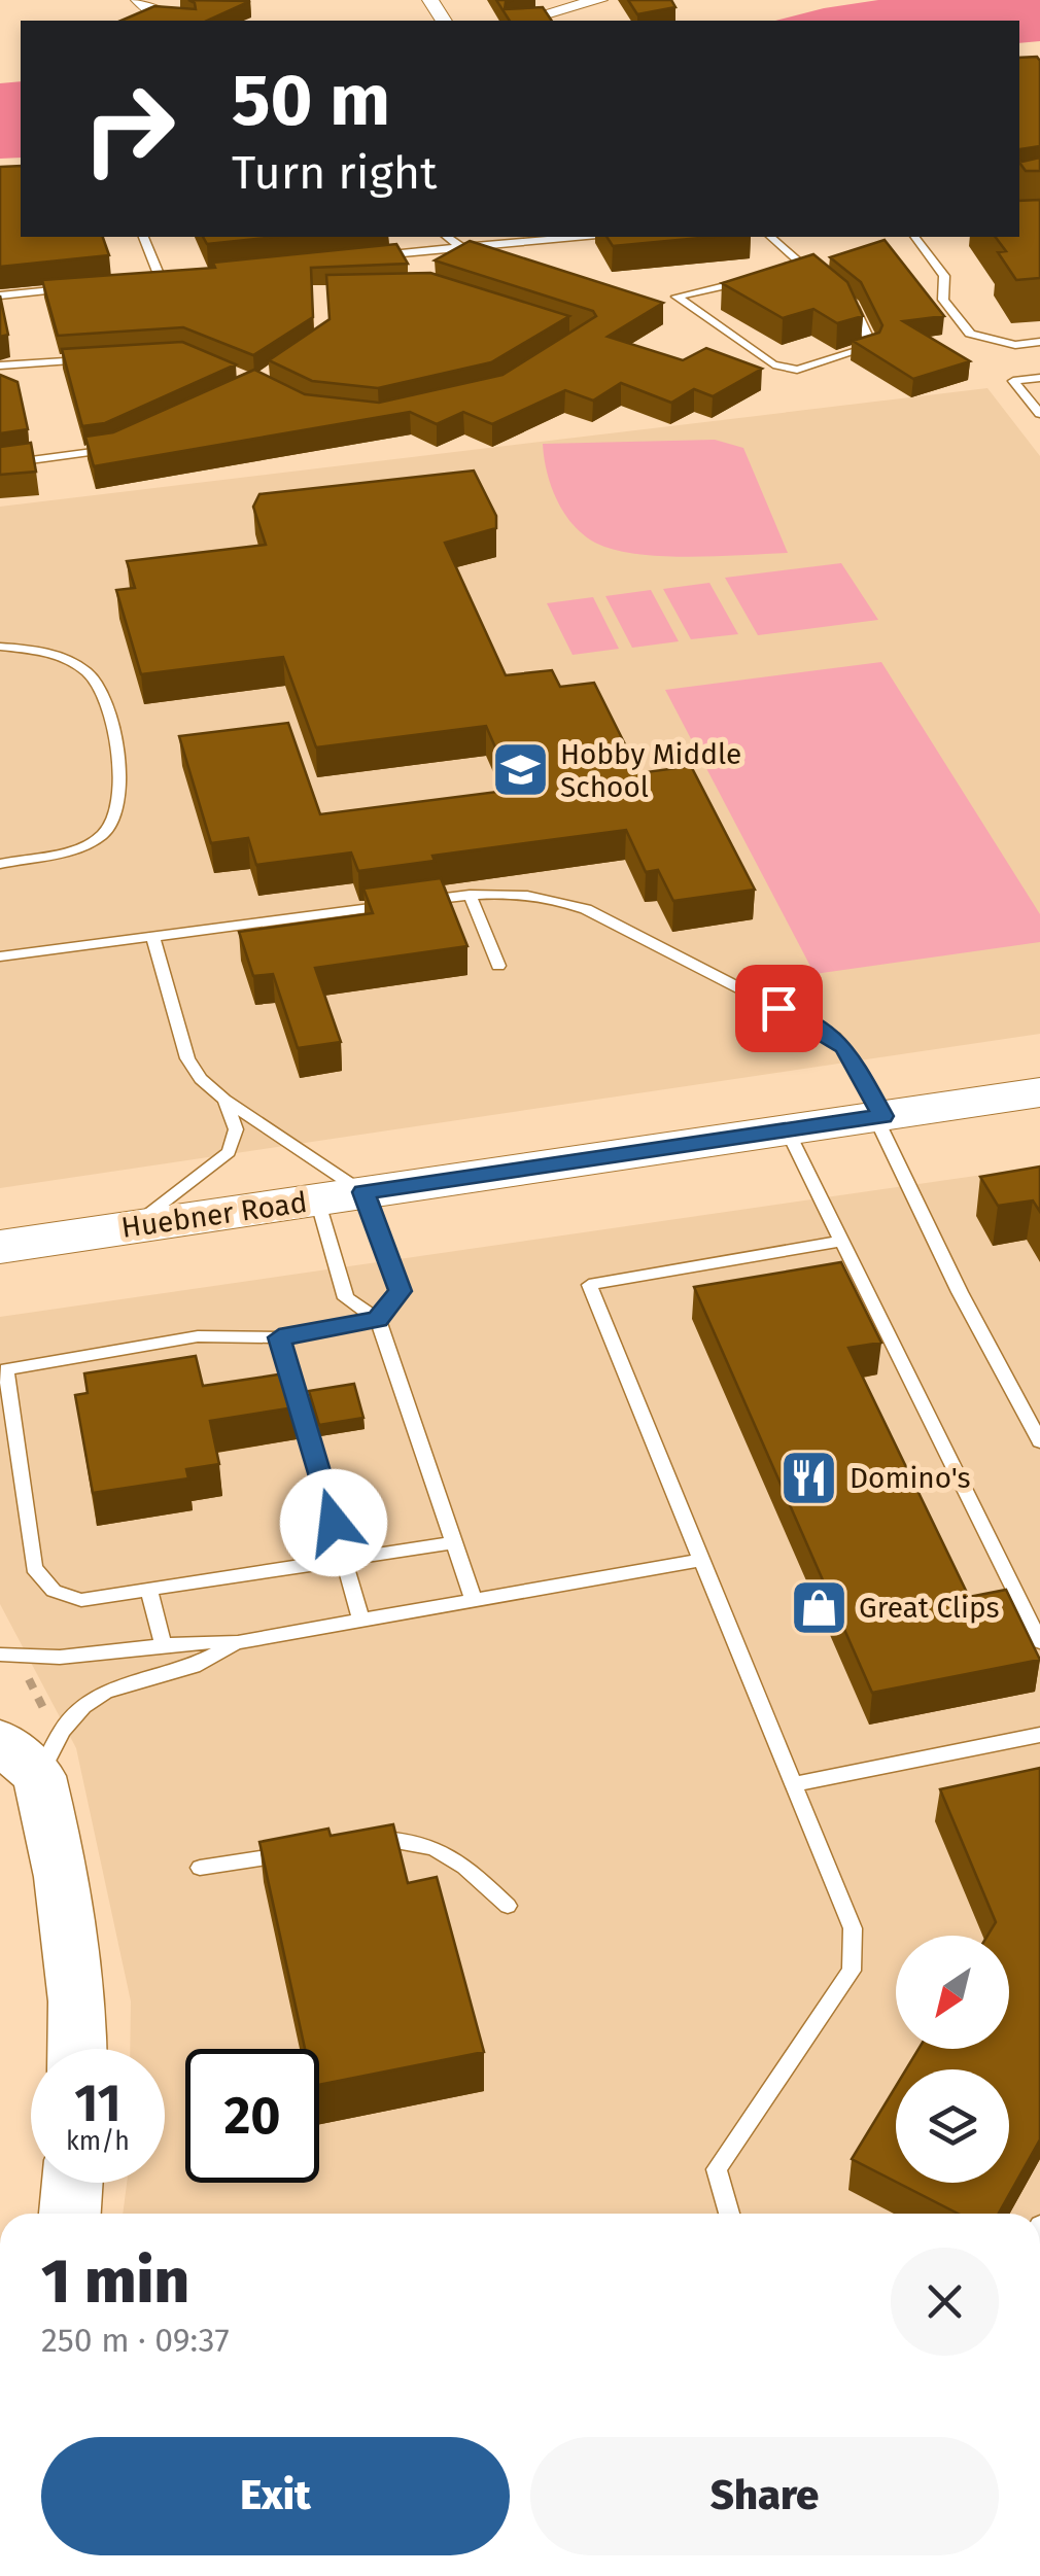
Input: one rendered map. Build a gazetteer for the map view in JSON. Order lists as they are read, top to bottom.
{
  "streets": {
    "main road": ["Huebner Road"]
  },
  "places": {
    "school or university": ["Hobby Middle School"],
    "restaurant": ["Domino's"],
    "shop": ["Great Clips"]
  },
  "north": "bottom left",
  "page": {
    "turn": ["50 m", "Turn right"],
    "speed": "11 km/h",
    "limit": "20",
    "heading": ["1 min", "250 m · 09:37"],
    "buttons": ["Exit", "Share"]
  }
}
